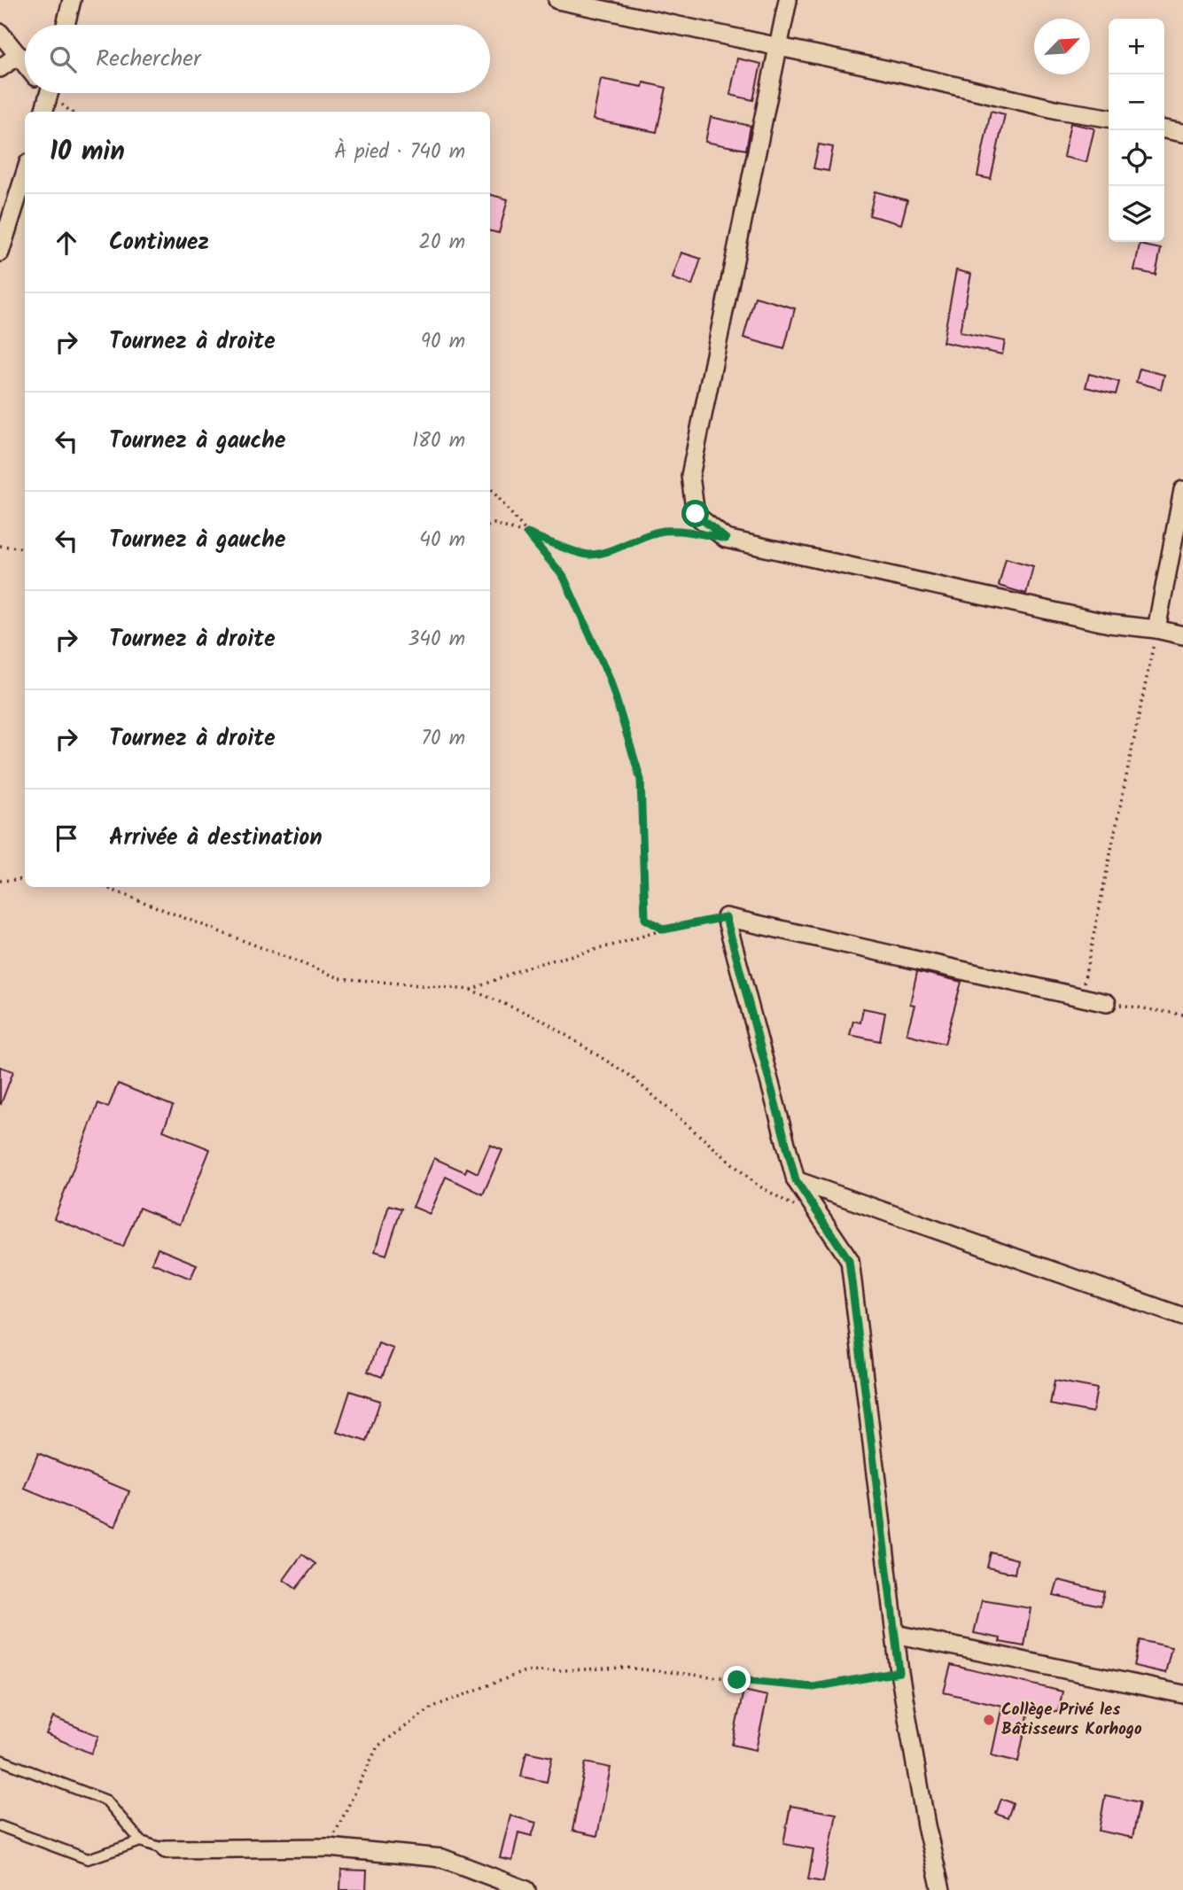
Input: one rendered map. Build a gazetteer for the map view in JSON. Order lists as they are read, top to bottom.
{
  "places": ["Collège Privé les Bâtisseurs Korhogo"],
  "north": "top right",
  "page": {
    "map_buttons": ["+", "−"],
    "search": "Rechercher",
    "heading": ["10 min", "À pied · 740 m"],
    "list": [
      ["Continuez", "20 m"],
      ["Tournez à droite", "90 m"],
      ["Tournez à gauche", "180 m"],
      ["Tournez à gauche", "40 m"],
      ["Tournez à droite", "340 m"],
      ["Tournez à droite", "70 m"],
      "Arrivée à destination"
    ]
  }
}
